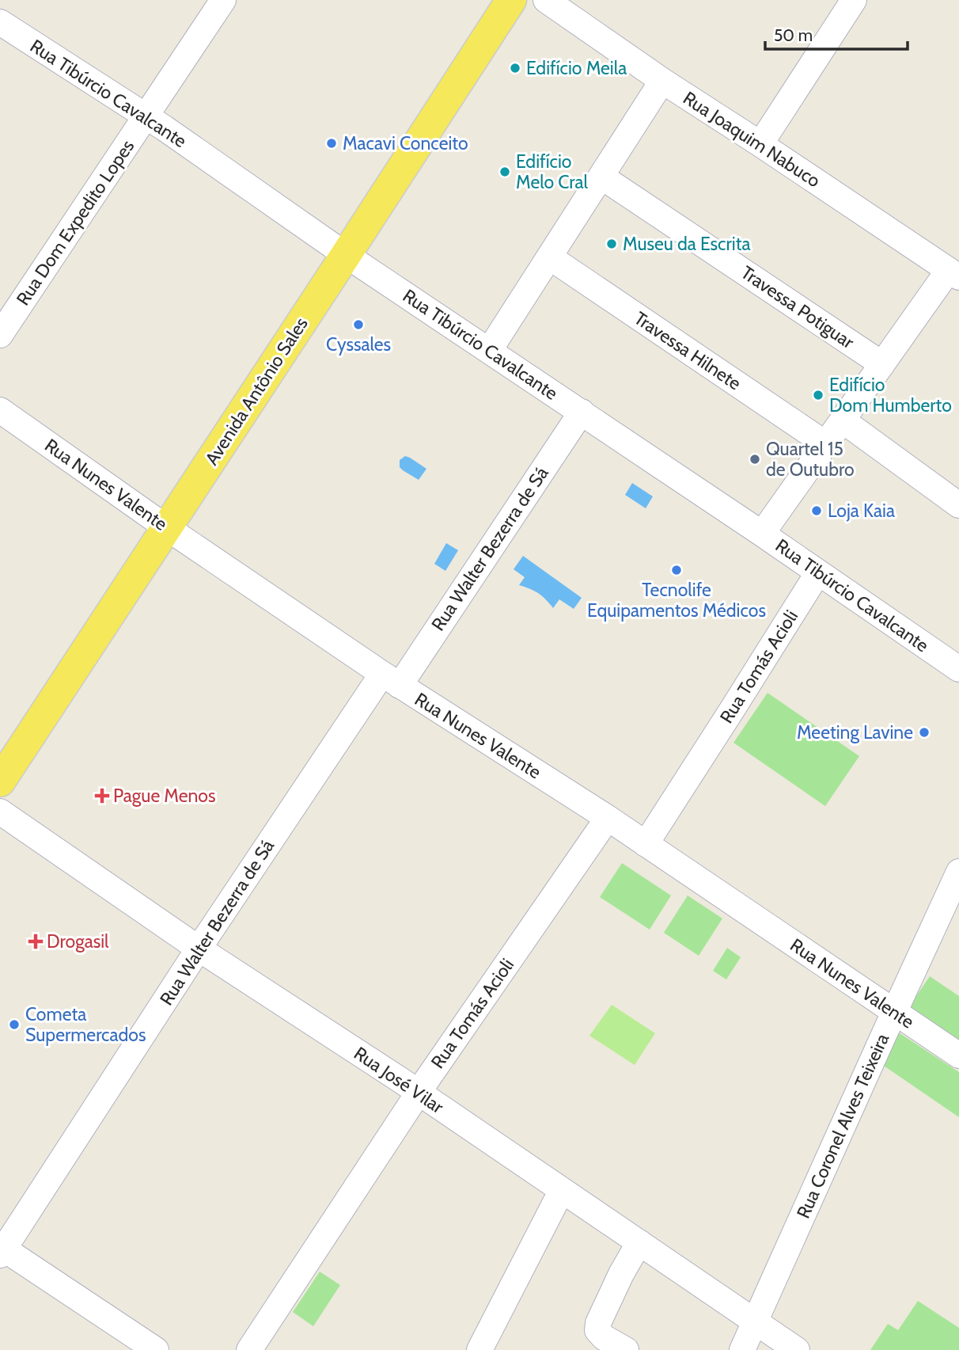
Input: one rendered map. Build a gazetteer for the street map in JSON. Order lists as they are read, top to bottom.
{
  "streets": {
    "main road": ["Avenida Antônio Sales"],
    "street": [
      "Rua Tibúrcio Cavalcante",
      "Rua Joaquim Nabuco",
      "Rua Dom Expedito Lopes",
      "Travessa Potiguar",
      "Travessa Hilnete",
      "Rua Nunes Valente",
      "Rua Walter Bezerra de Sá",
      "Rua Tomás Acioli",
      "Rua José Vilar",
      "Rua Coronel Alves Teixeira"
    ]
  },
  "crossings": [
    ["Rua Tibúrcio Cavalcante", "Rua Dom Expedito Lopes"],
    ["Rua Tibúrcio Cavalcante", "Avenida Antônio Sales"],
    ["Rua Tibúrcio Cavalcante", "Rua Walter Bezerra de Sá"],
    ["Rua Tibúrcio Cavalcante", "Rua Tomás Acioli"],
    ["Avenida Antônio Sales", "Rua Nunes Valente"],
    ["Rua Nunes Valente", "Rua Walter Bezerra de Sá"],
    ["Rua Nunes Valente", "Rua Tomás Acioli"],
    ["Rua Nunes Valente", "Rua Coronel Alves Teixeira"],
    ["Rua Walter Bezerra de Sá", "Rua José Vilar"],
    ["Rua Tomás Acioli", "Rua José Vilar"],
    ["Rua José Vilar", "Rua Coronel Alves Teixeira"]
  ],
  "places": {
    "other": [
      "Edifício Meila",
      "Macavi Conceito",
      "Edifício Melo Cral",
      "Museu da Escrita",
      "Cyssales",
      "Edifício Dom Humberto",
      "Quartel 15 de Outubro",
      "Loja Kaia",
      "Tecnolife Equipamentos Médicos",
      "Meeting Lavine",
      "Cometa Supermercados"
    ],
    "health": ["Pague Menos", "Drogasil"]
  },
  "scale_bar": "50 m"
}
